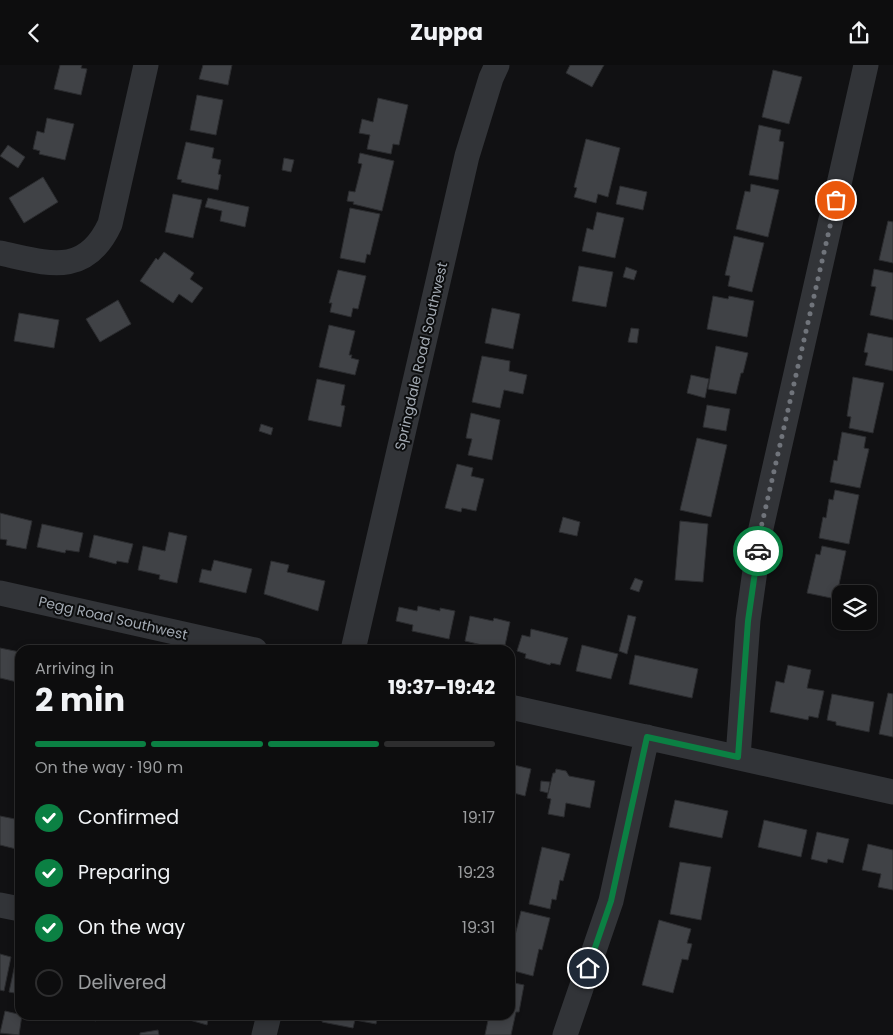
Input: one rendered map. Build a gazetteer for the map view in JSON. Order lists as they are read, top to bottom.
{
  "streets": {
    "street": ["Springdale Road Southwest", "Pegg Road Southwest"]
  },
  "page": {
    "header": "Zuppa",
    "heading": ["2 min", "Arriving in", "19:37–19:42"],
    "bar": "On the way · 190 m",
    "list": [
      ["Confirmed", "19:17"],
      ["Preparing", "19:23"],
      ["On the way", "19:31"],
      "Delivered"
    ]
  }
}
